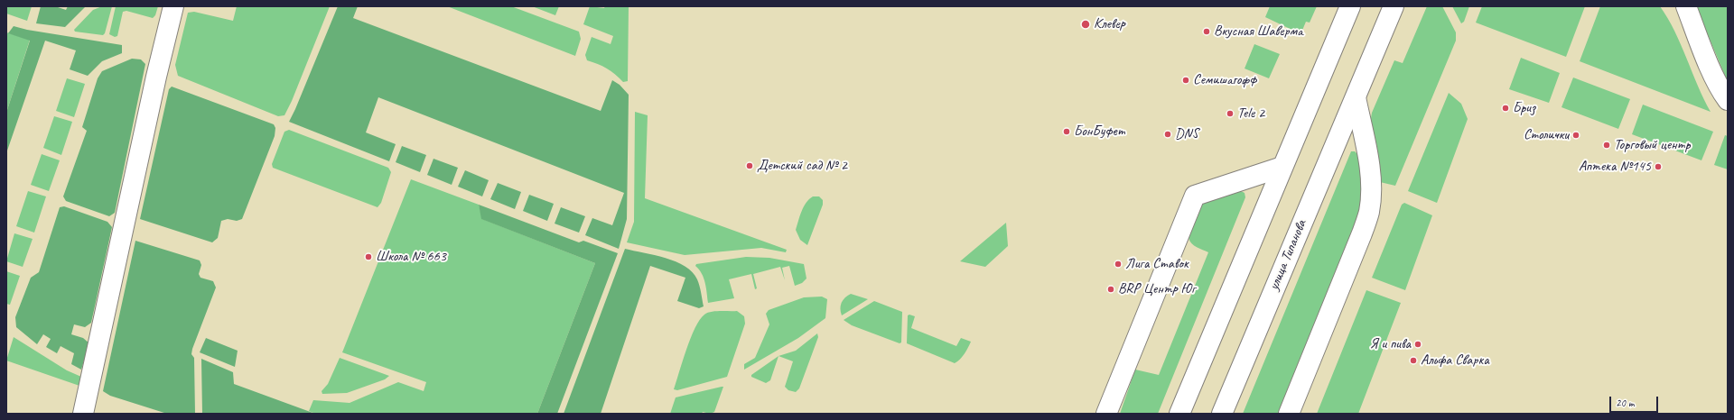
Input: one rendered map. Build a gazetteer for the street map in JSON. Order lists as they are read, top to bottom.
{
  "streets": {
    "street": ["улица Типанова"]
  },
  "places": [
    "Клевер",
    "Вкусная Шаверма",
    "Семишагофф",
    "Бриз",
    "Tele 2",
    "БонБуфет",
    "DNS",
    "Столички",
    "Торговый центр",
    "Детский сад № 2",
    "Аптека №145",
    "Школа № 663",
    "Лига Ставок",
    "BRP Центр Юг",
    "Я и пива",
    "Альфа Сварка"
  ],
  "scale_bar": "20 m"
}
